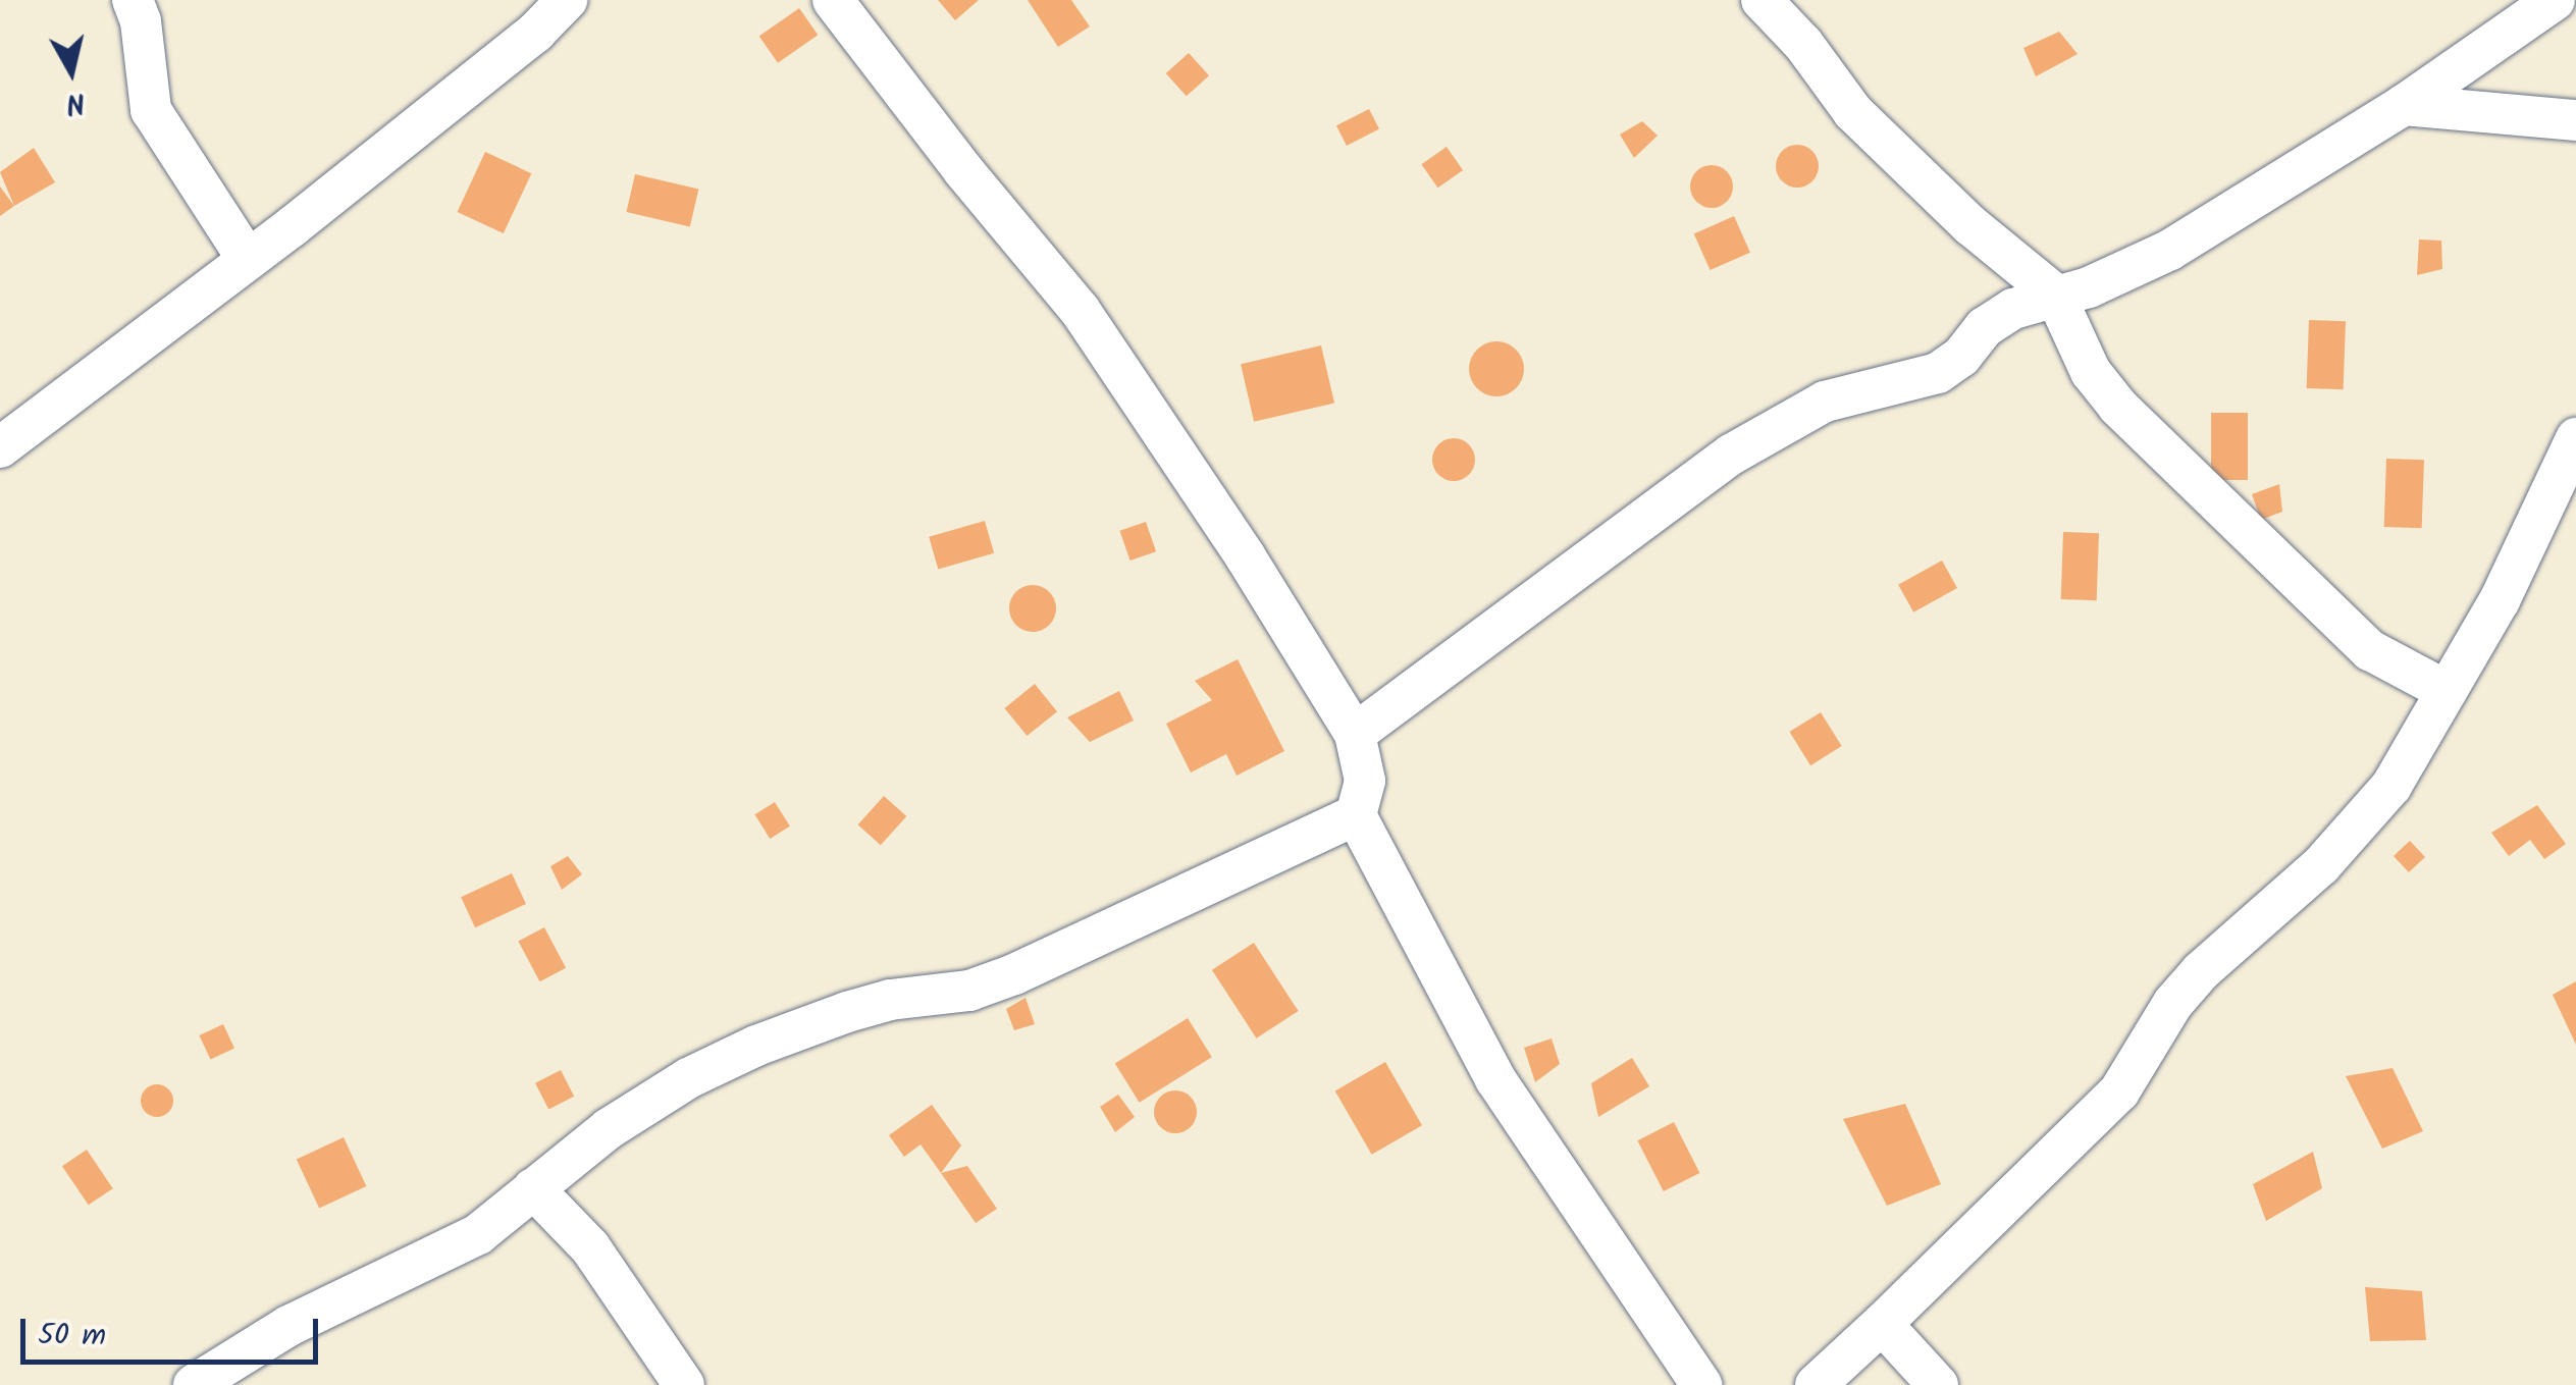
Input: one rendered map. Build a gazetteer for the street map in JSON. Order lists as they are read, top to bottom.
{
  "scale_bar": "50 m",
  "north": "bottom"
}
